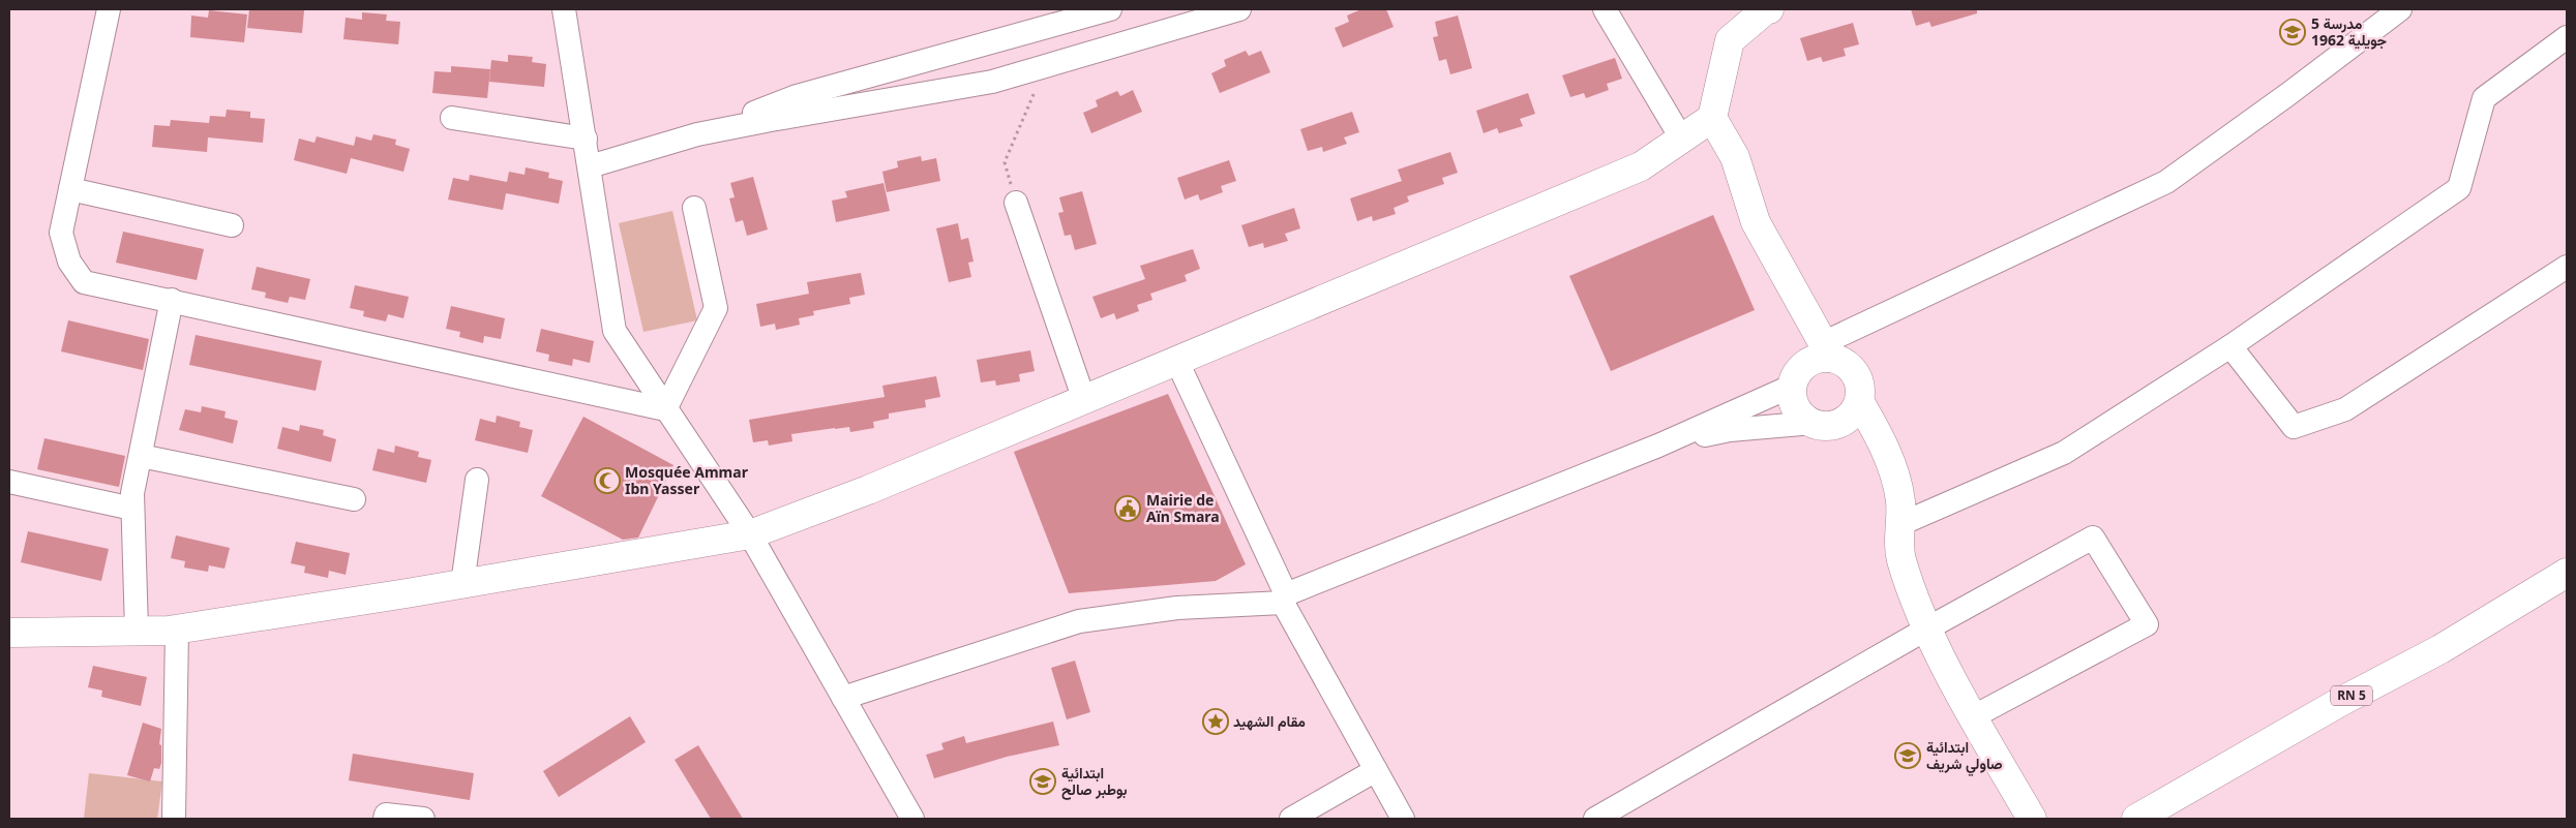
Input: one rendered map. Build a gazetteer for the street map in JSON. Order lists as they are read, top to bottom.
{
  "streets": {
    "main road": ["RN 5"]
  },
  "places": {
    "school or university": ["مدرسة 5 جويلية 1962", "ابتدائية صاولي شريف", "ابتدائية بوطبر صالح"],
    "mosque": ["Mosquée Ammar Ibn Yasser"],
    "public building": ["Mairie de Aïn Smara"],
    "place": ["مقام الشهيد"]
  }
}
